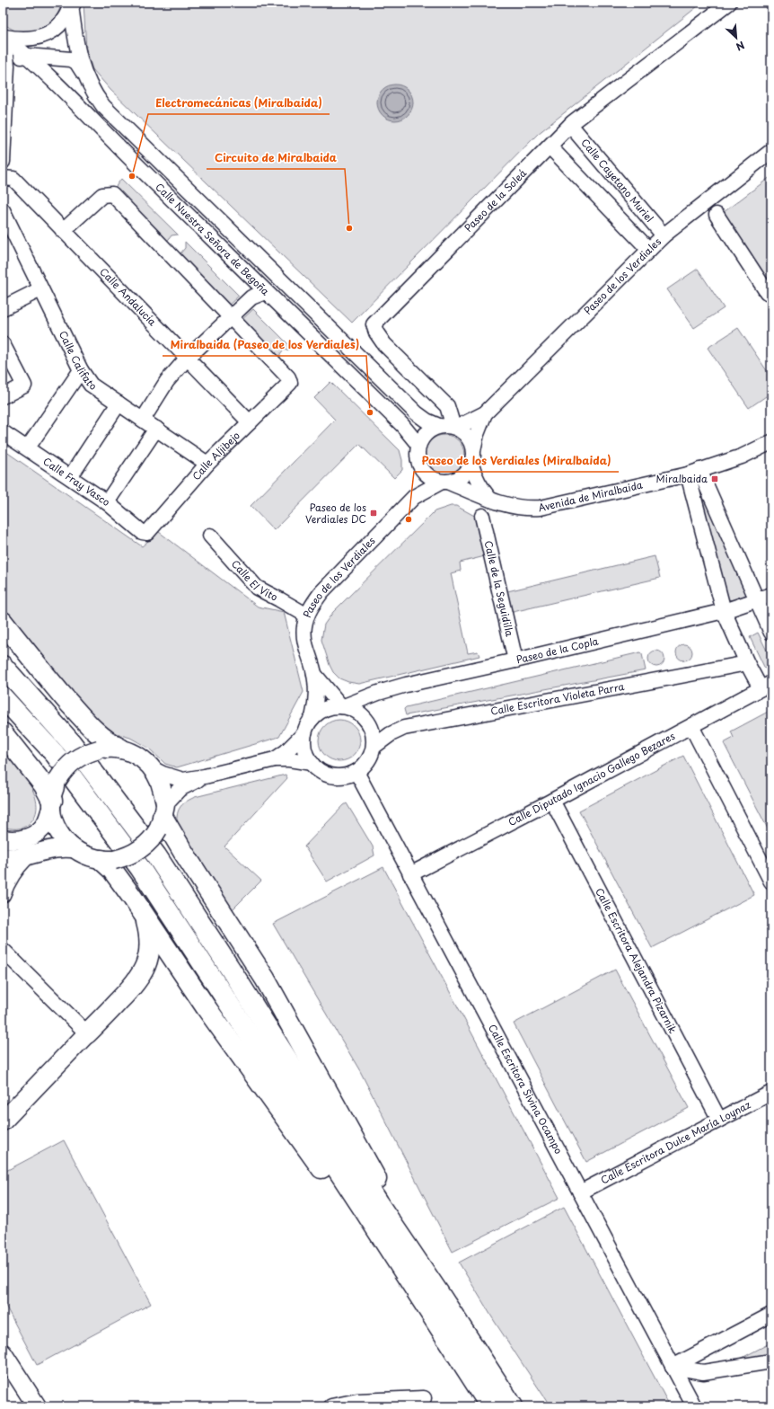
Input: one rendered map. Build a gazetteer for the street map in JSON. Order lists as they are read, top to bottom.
{
  "streets": {
    "street": [
      "Calle Cayetano Muriel",
      "Paseo de la Soleá",
      "Calle Nuestra Señora de Begoña",
      "Paseo de los Verdiales",
      "Calle Andalucía",
      "Calle Califato",
      "Calle Aljibejo",
      "Calle Fray Vasco",
      "Avenida de Miralbaida",
      "Calle El Vito",
      "Calle de la Seguidilla",
      "Paseo de la Copla",
      "Calle Escritora Violeta Parra",
      "Calle Diputado Ignacio Gallego Bezares",
      "Calle Escritora Alejandra Pizarnik",
      "Calle Escritora Sivina Ocampo",
      "Calle Escritora Dulce María Loynaz"
    ]
  },
  "crossings": [
    ["Calle Cayetano Muriel", "Paseo de la Soleá"],
    ["Calle Cayetano Muriel", "Paseo de los Verdiales"],
    ["Paseo de la Soleá", "Calle Nuestra Señora de Begoña"],
    ["Paseo de la Soleá", "Paseo de los Verdiales"],
    ["Paseo de la Soleá", "Avenida de Miralbaida"],
    ["Calle Nuestra Señora de Begoña", "Paseo de los Verdiales"],
    ["Calle Nuestra Señora de Begoña", "Avenida de Miralbaida"],
    ["Paseo de los Verdiales", "Avenida de Miralbaida"],
    ["Paseo de los Verdiales", "Calle El Vito"],
    ["Paseo de los Verdiales", "Paseo de la Copla"],
    ["Paseo de los Verdiales", "Calle Escritora Violeta Parra"],
    ["Paseo de los Verdiales", "Calle Escritora Sivina Ocampo"],
    ["Calle Andalucía", "Calle Aljibejo"],
    ["Calle Califato", "Calle Aljibejo"],
    ["Calle Aljibejo", "Calle Fray Vasco"],
    ["Calle de la Seguidilla", "Paseo de la Copla"],
    ["Paseo de la Copla", "Calle Escritora Violeta Parra"],
    ["Paseo de la Copla", "Calle Escritora Sivina Ocampo"],
    ["Calle Escritora Violeta Parra", "Calle Escritora Sivina Ocampo"],
    ["Calle Diputado Ignacio Gallego Bezares", "Calle Escritora Alejandra Pizarnik"],
    ["Calle Diputado Ignacio Gallego Bezares", "Calle Escritora Sivina Ocampo"],
    ["Calle Escritora Alejandra Pizarnik", "Calle Escritora Dulce María Loynaz"],
    ["Calle Escritora Sivina Ocampo", "Calle Escritora Dulce María Loynaz"]
  ],
  "places": {
    "other": [
      "Electromecánicas (Miralbaida)",
      "Circuito de Miralbaida",
      "Miralbaida (Paseo de los Verdiales)",
      "Paseo de los Verdiales (Miralbaida)"
    ],
    "transit": ["Miralbaida", "Paseo de los Verdiales DC"]
  },
  "north": "bottom right"
}
